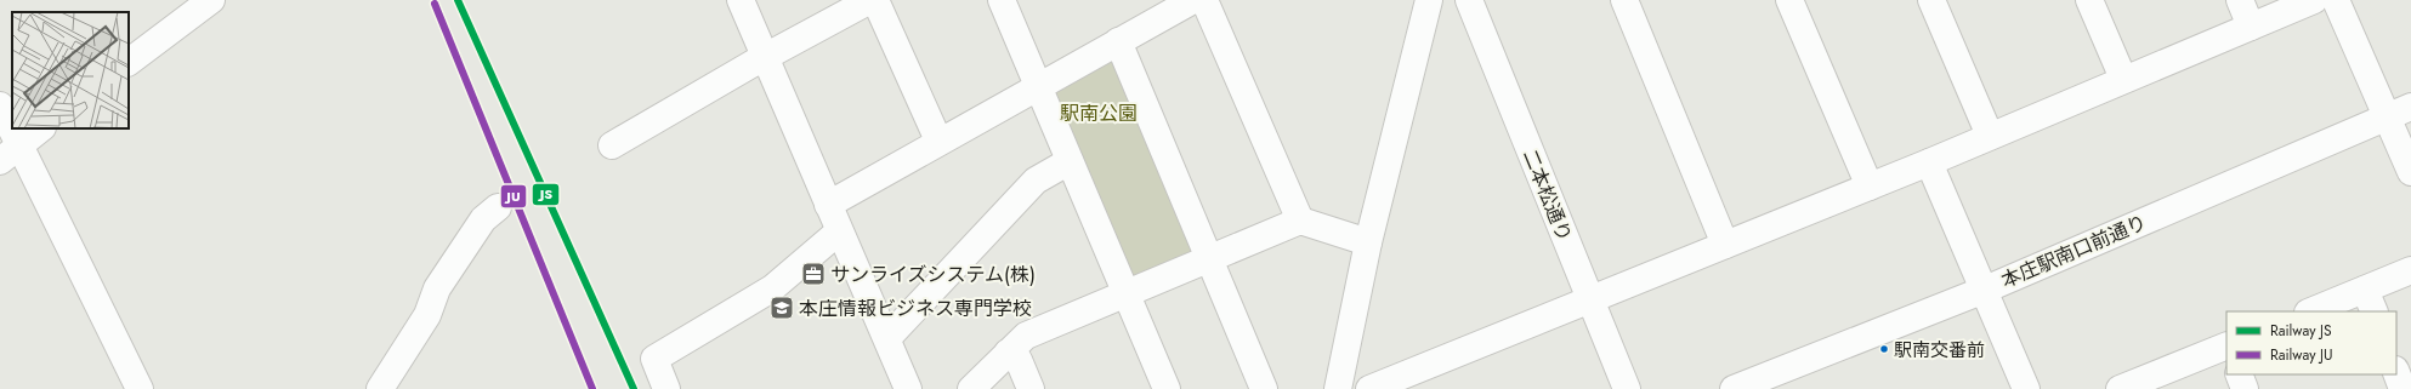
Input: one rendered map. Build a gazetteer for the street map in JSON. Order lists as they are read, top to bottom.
{
  "streets": {
    "street": ["二本松通り", "本庄駅南口前通り"]
  },
  "parks": ["駅南公園"],
  "places": {
    "office": ["サンライズシステム(株)"],
    "school or university": ["本庄情報ビジネス専門学校"],
    "other": ["駅南交番前"]
  },
  "lines": ["rail line JS", "rail line JU"],
  "legend": ["Railway JS", "Railway JU"]
}
